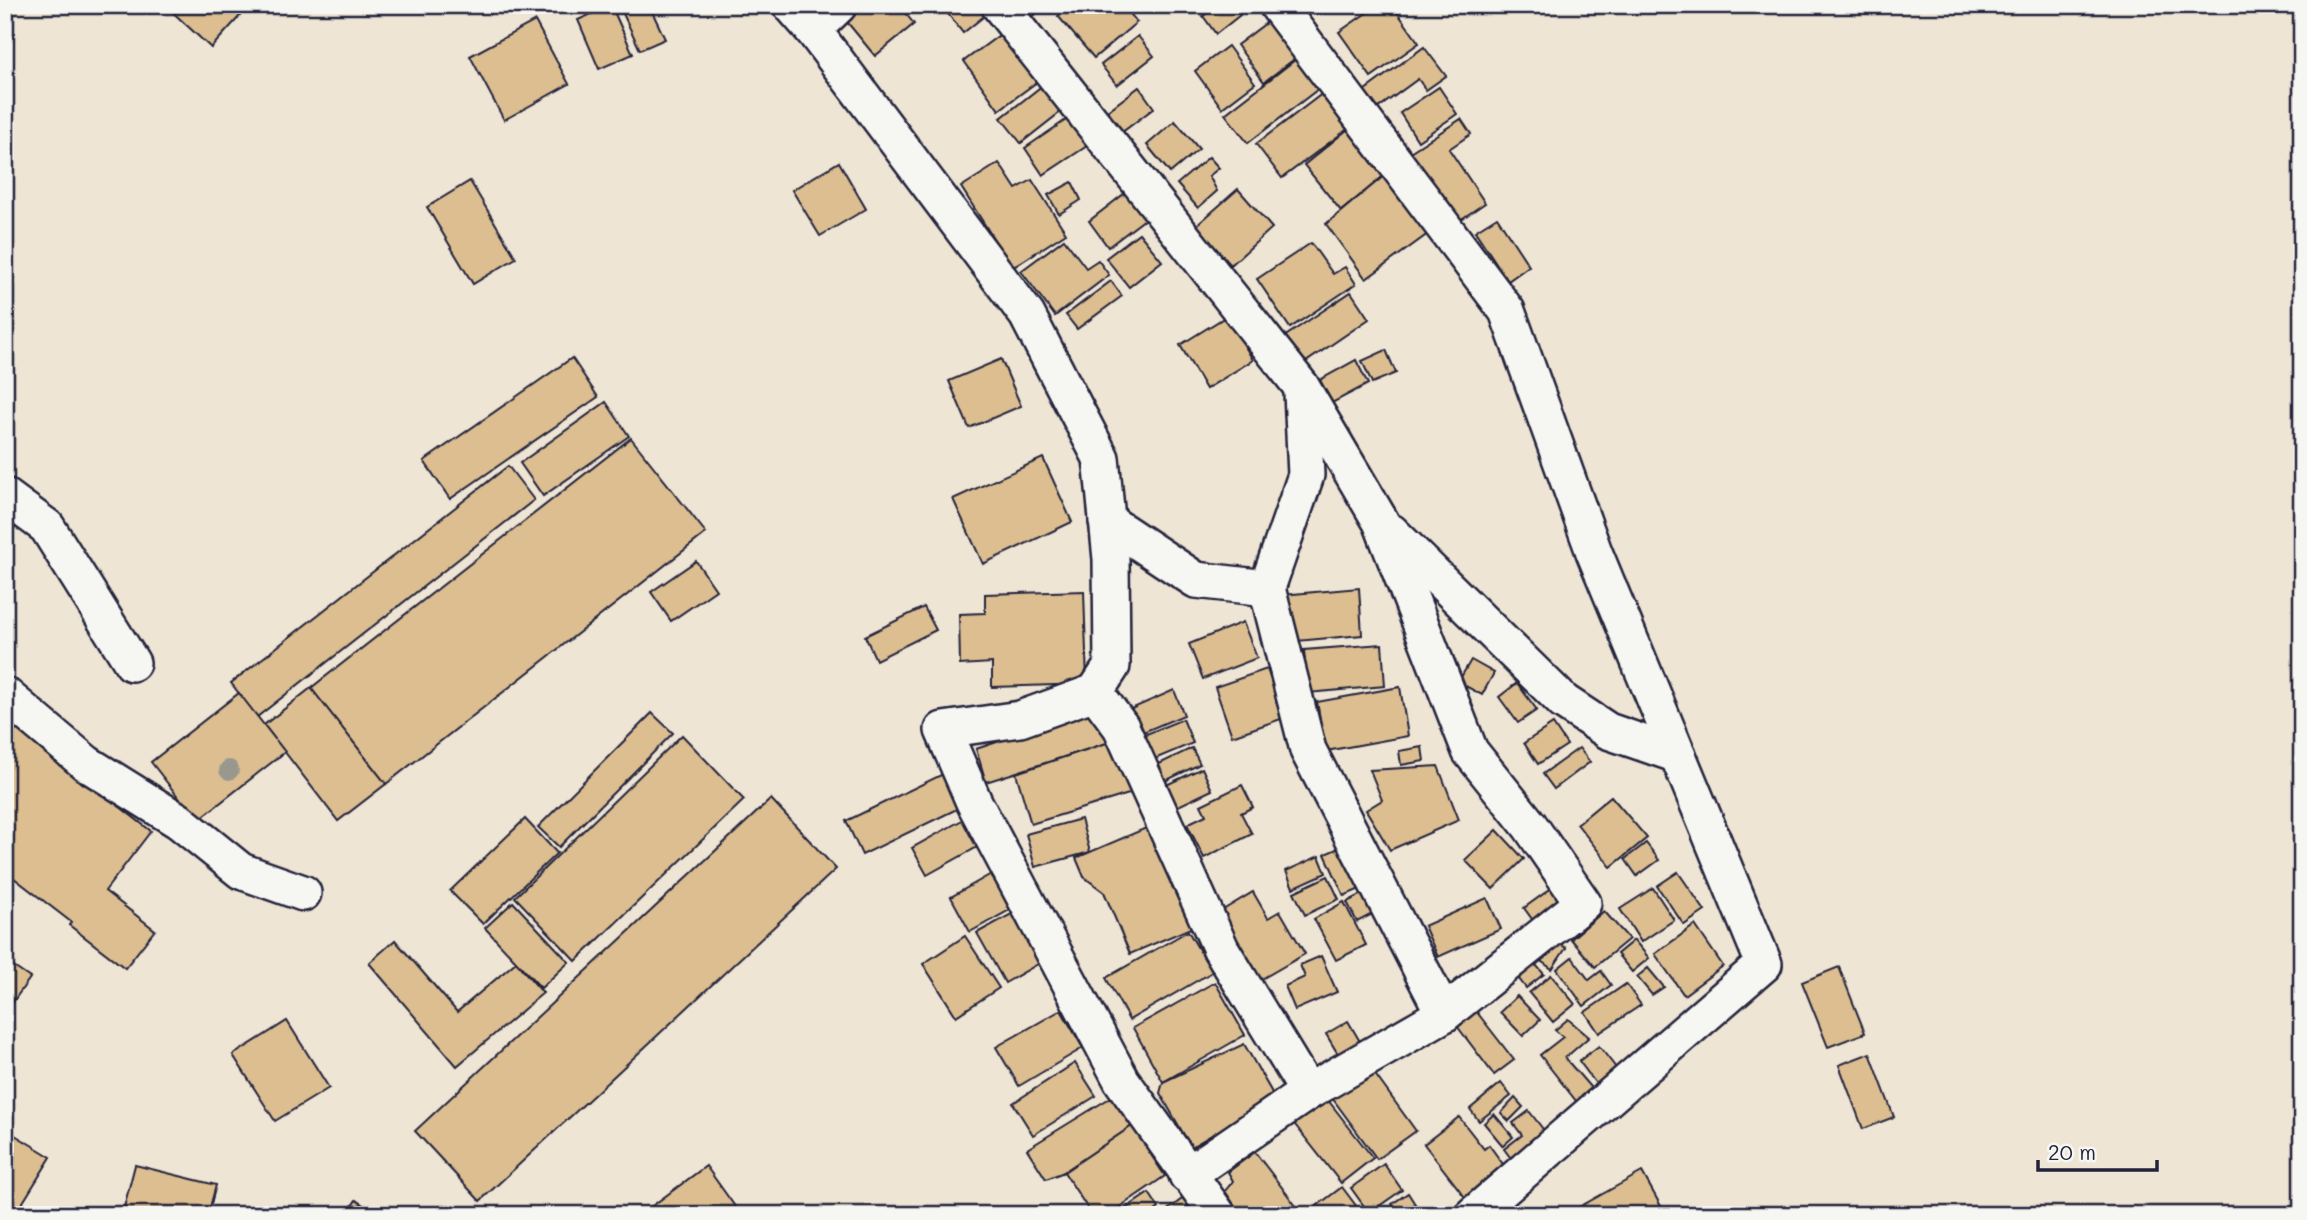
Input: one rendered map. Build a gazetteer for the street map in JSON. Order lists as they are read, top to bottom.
{
  "scale_bar": "20 m"
}
